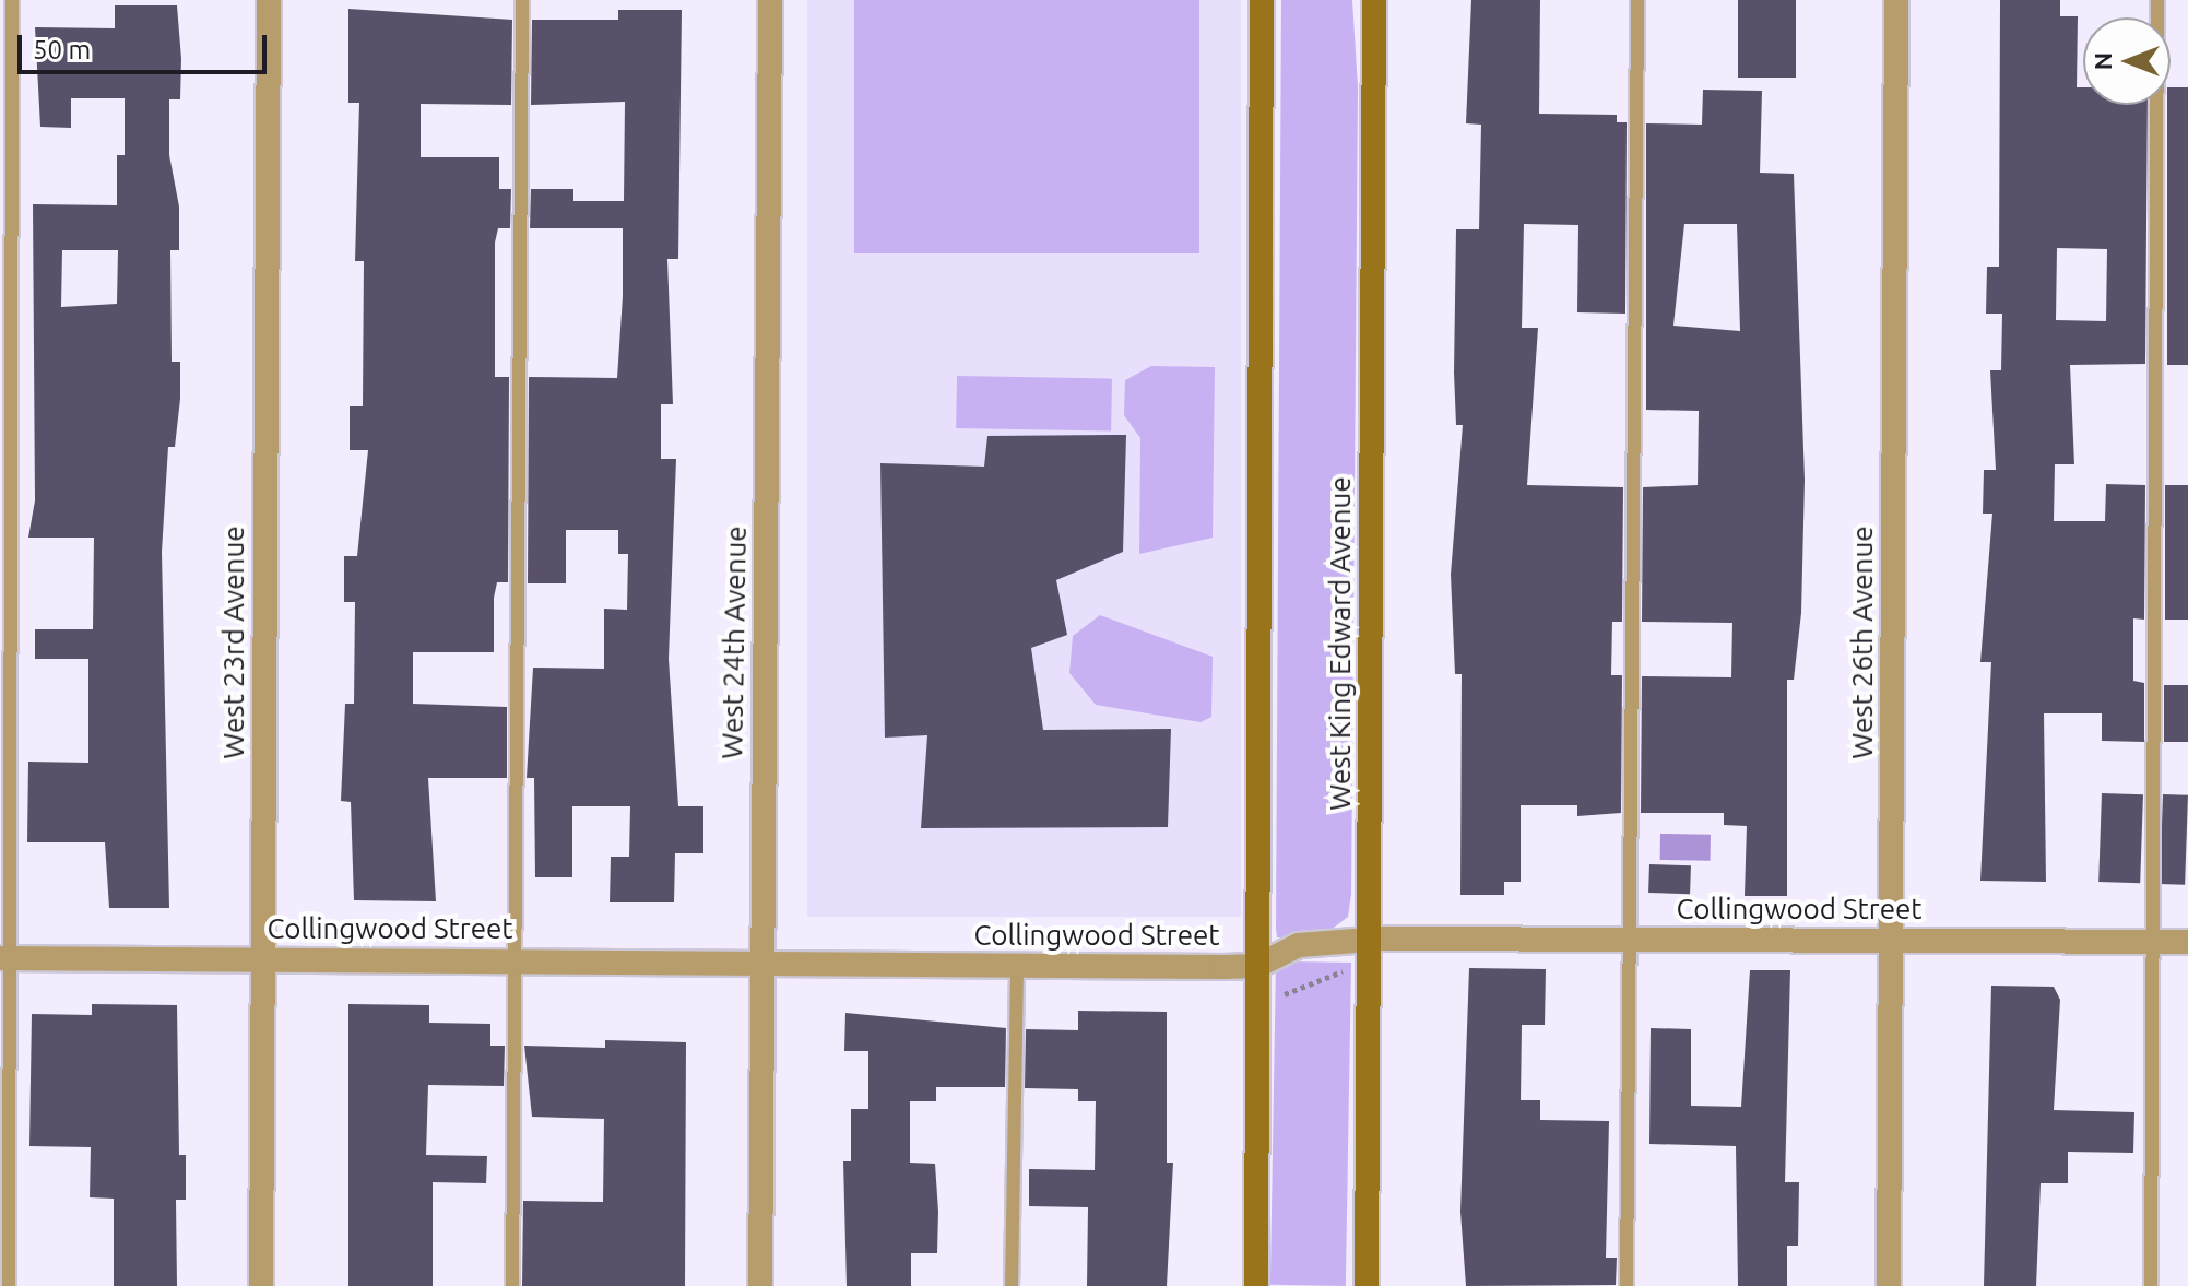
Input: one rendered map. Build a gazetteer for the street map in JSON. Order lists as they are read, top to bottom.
{
  "streets": {
    "main road": ["West King Edward Avenue"],
    "street": [
      "West 23rd Avenue",
      "West 24th Avenue",
      "West 26th Avenue",
      "Collingwood Street"
    ]
  },
  "crossings": [
    ["West 23rd Avenue", "Collingwood Street"],
    ["West 24th Avenue", "Collingwood Street"],
    ["West 26th Avenue", "Collingwood Street"],
    ["West King Edward Avenue", "Collingwood Street"]
  ],
  "scale_bar": "50 m",
  "north": "left"
}
